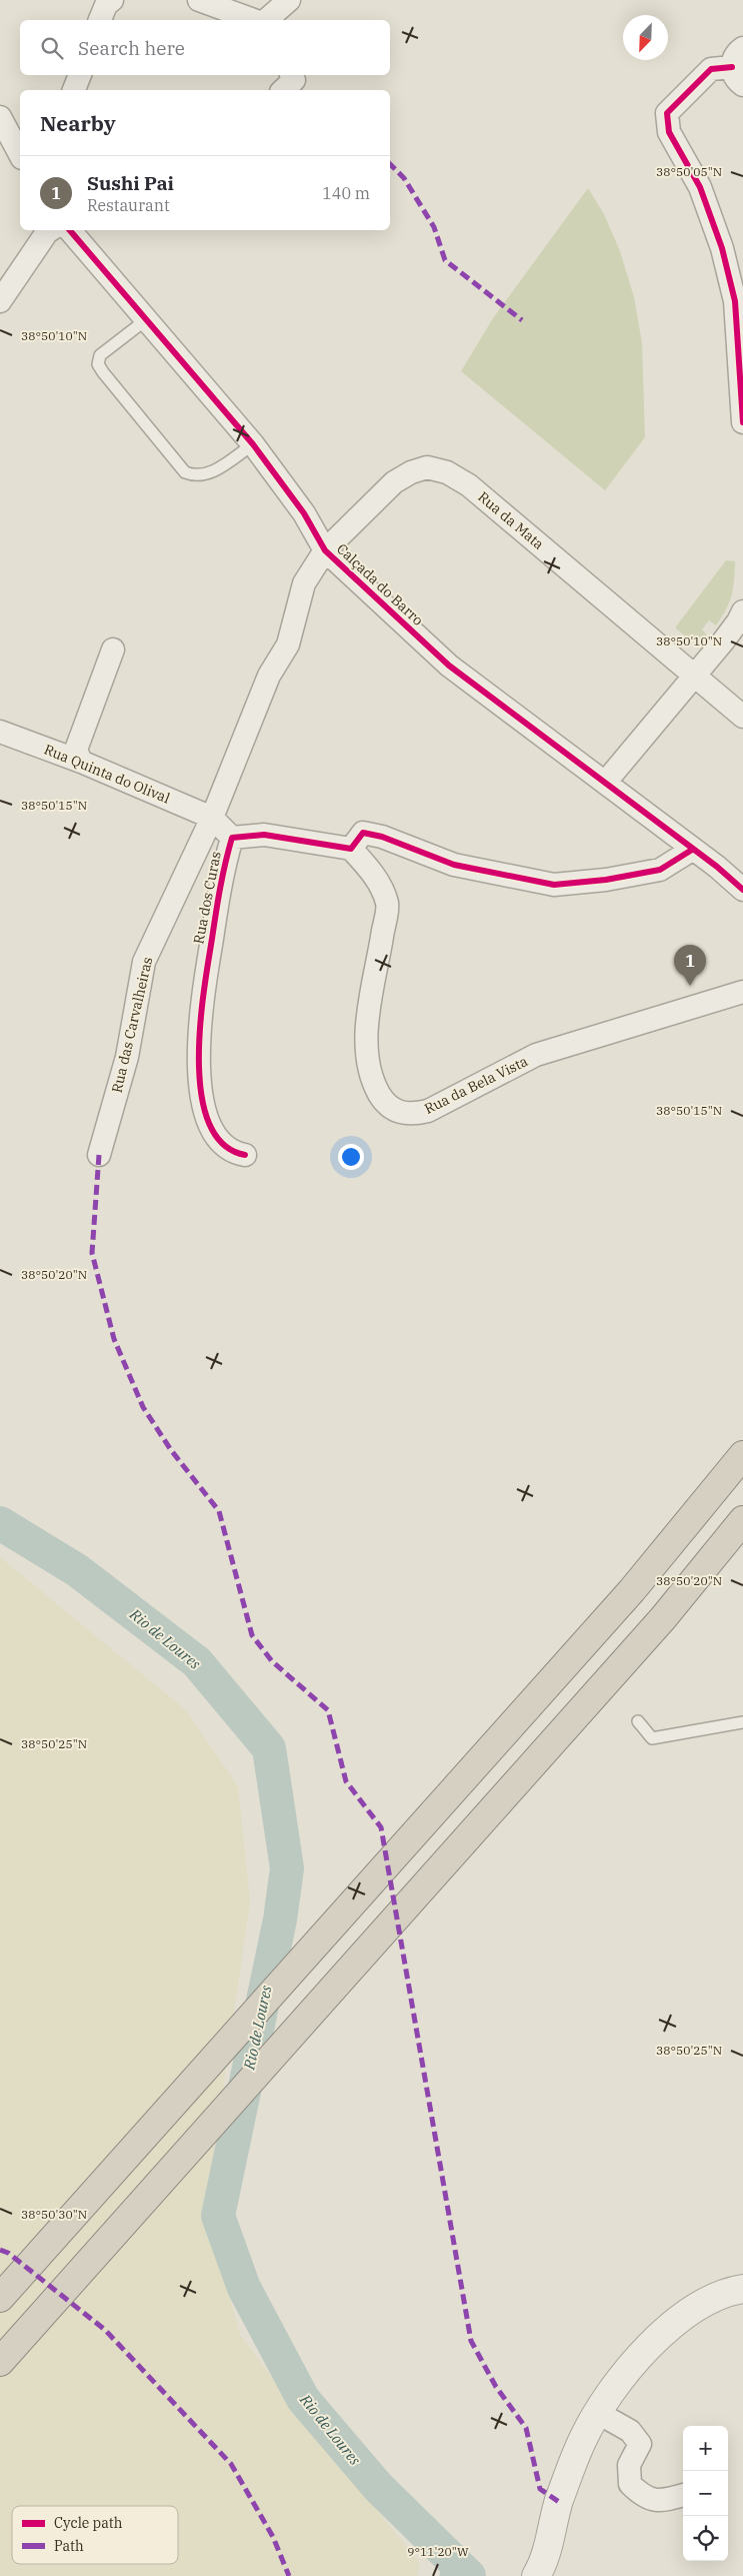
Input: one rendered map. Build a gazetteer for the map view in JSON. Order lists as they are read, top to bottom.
{
  "streets": {
    "street": [
      "Rua da Mata",
      "Calçada do Barro",
      "Rua Quinta do Olival",
      "Rua dos Curas",
      "Rua das Carvalheiras",
      "Rua da Bela Vista"
    ]
  },
  "crossings": [
    ["Rua da Mata", "Calçada do Barro"],
    ["Rua da Mata", "Rua das Carvalheiras"],
    ["Calçada do Barro", "Rua das Carvalheiras"],
    ["Rua Quinta do Olival", "Rua das Carvalheiras"],
    ["Rua dos Curas", "Rua da Bela Vista"]
  ],
  "water": ["Rio de Loures"],
  "legend": ["Cycle path", "Path"],
  "north": "bottom left",
  "page": {
    "search": "Search here",
    "heading": "Nearby",
    "list": [
      {
        "mark": "1",
        "name": "Sushi Pai",
        "note": "Restaurant",
        "value": "140 m"
      }
    ],
    "pins": "1",
    "map_buttons": ["+", "−"]
  },
  "coordinates": [
    "38°50'05\"N",
    "38°50'10\"N",
    "38°50'15\"N",
    "38°50'20\"N",
    "38°50'25\"N",
    "38°50'30\"N",
    "9°11'20\"W"
  ]
}
